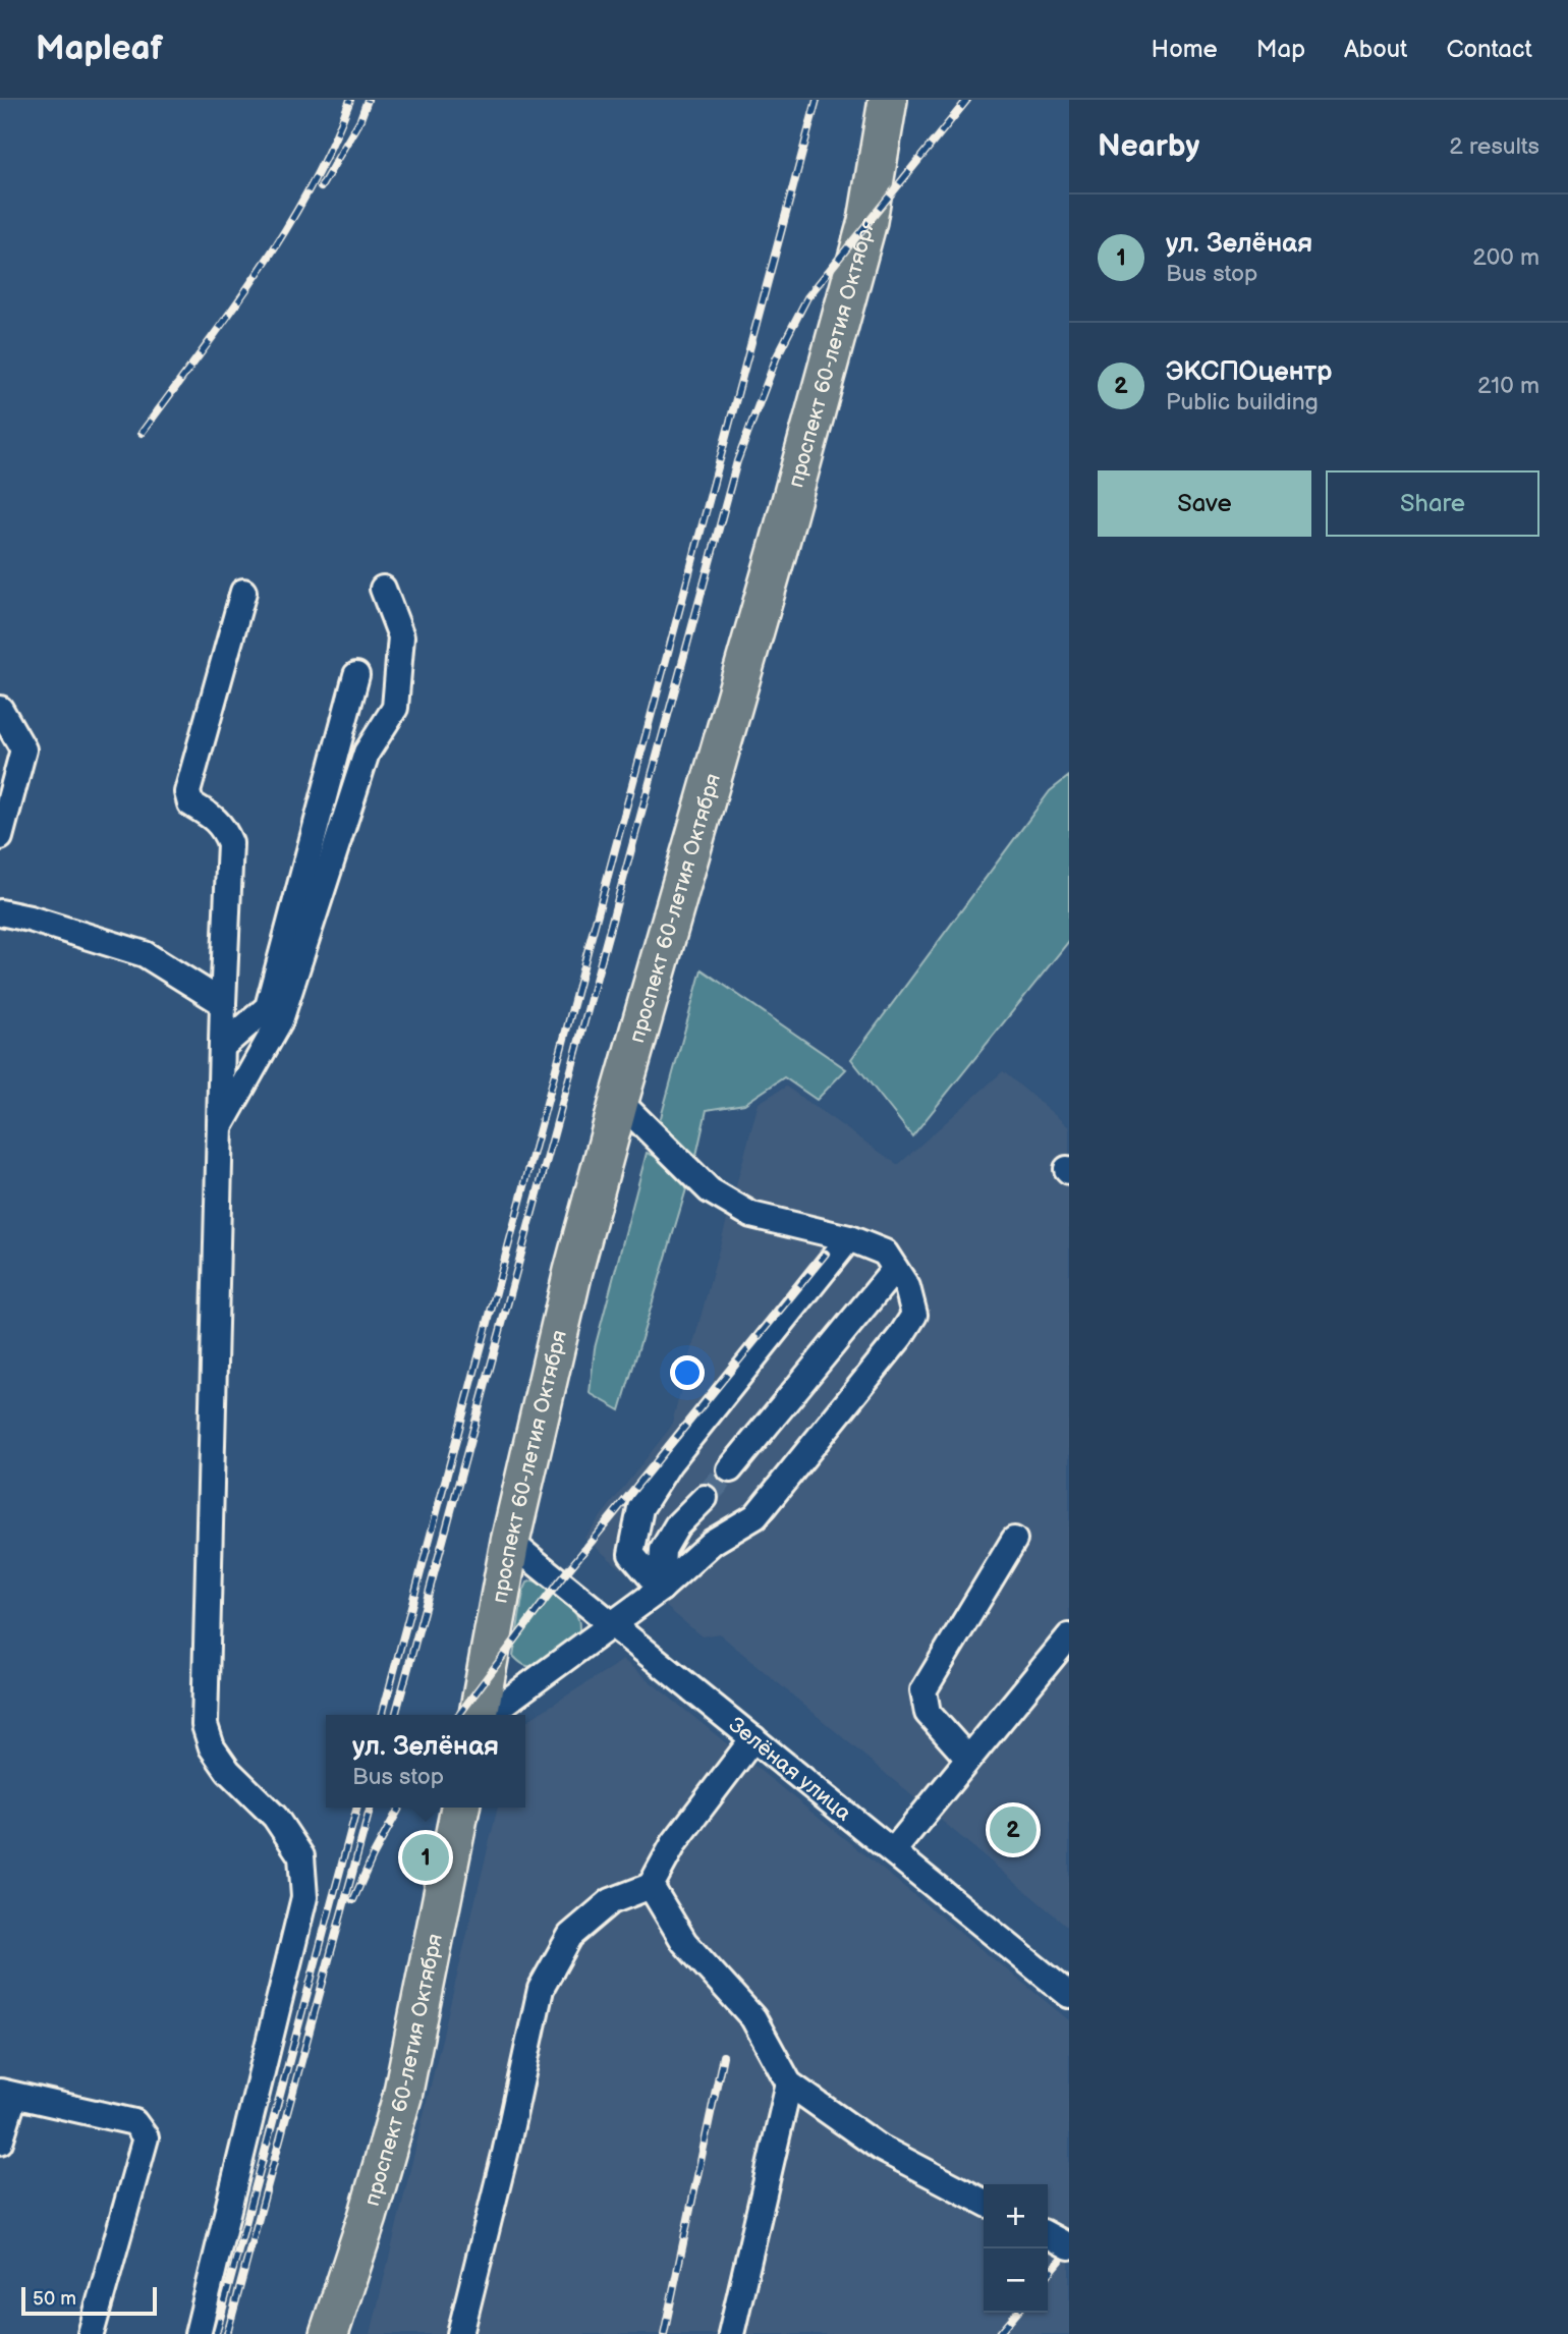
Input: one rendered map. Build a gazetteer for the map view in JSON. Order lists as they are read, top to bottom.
{
  "streets": {
    "highway": ["проспект 60-летия Октября"],
    "street": ["Зелёная улица"]
  },
  "crossings": [
    ["проспект 60-летия Октября", "Зелёная улица"]
  ],
  "scale_bar": "50 m",
  "page": {
    "header": "Mapleaf",
    "nav": [
      "Home",
      "Map",
      "About",
      "Contact"
    ],
    "heading": ["Nearby", "2 results"],
    "list": [
      {
        "mark": "1",
        "name": "ул. Зелёная",
        "note": "Bus stop",
        "value": "200 m"
      },
      {
        "mark": "2",
        "name": "ЭКСПОцентр",
        "note": "Public building",
        "value": "210 m"
      }
    ],
    "buttons": ["Save", "Share"],
    "popup": ["ул. Зелёная", "Bus stop"],
    "pins": ["2", "1"],
    "map_buttons": ["+", "−"],
    "scale": "50 m"
  }
}
